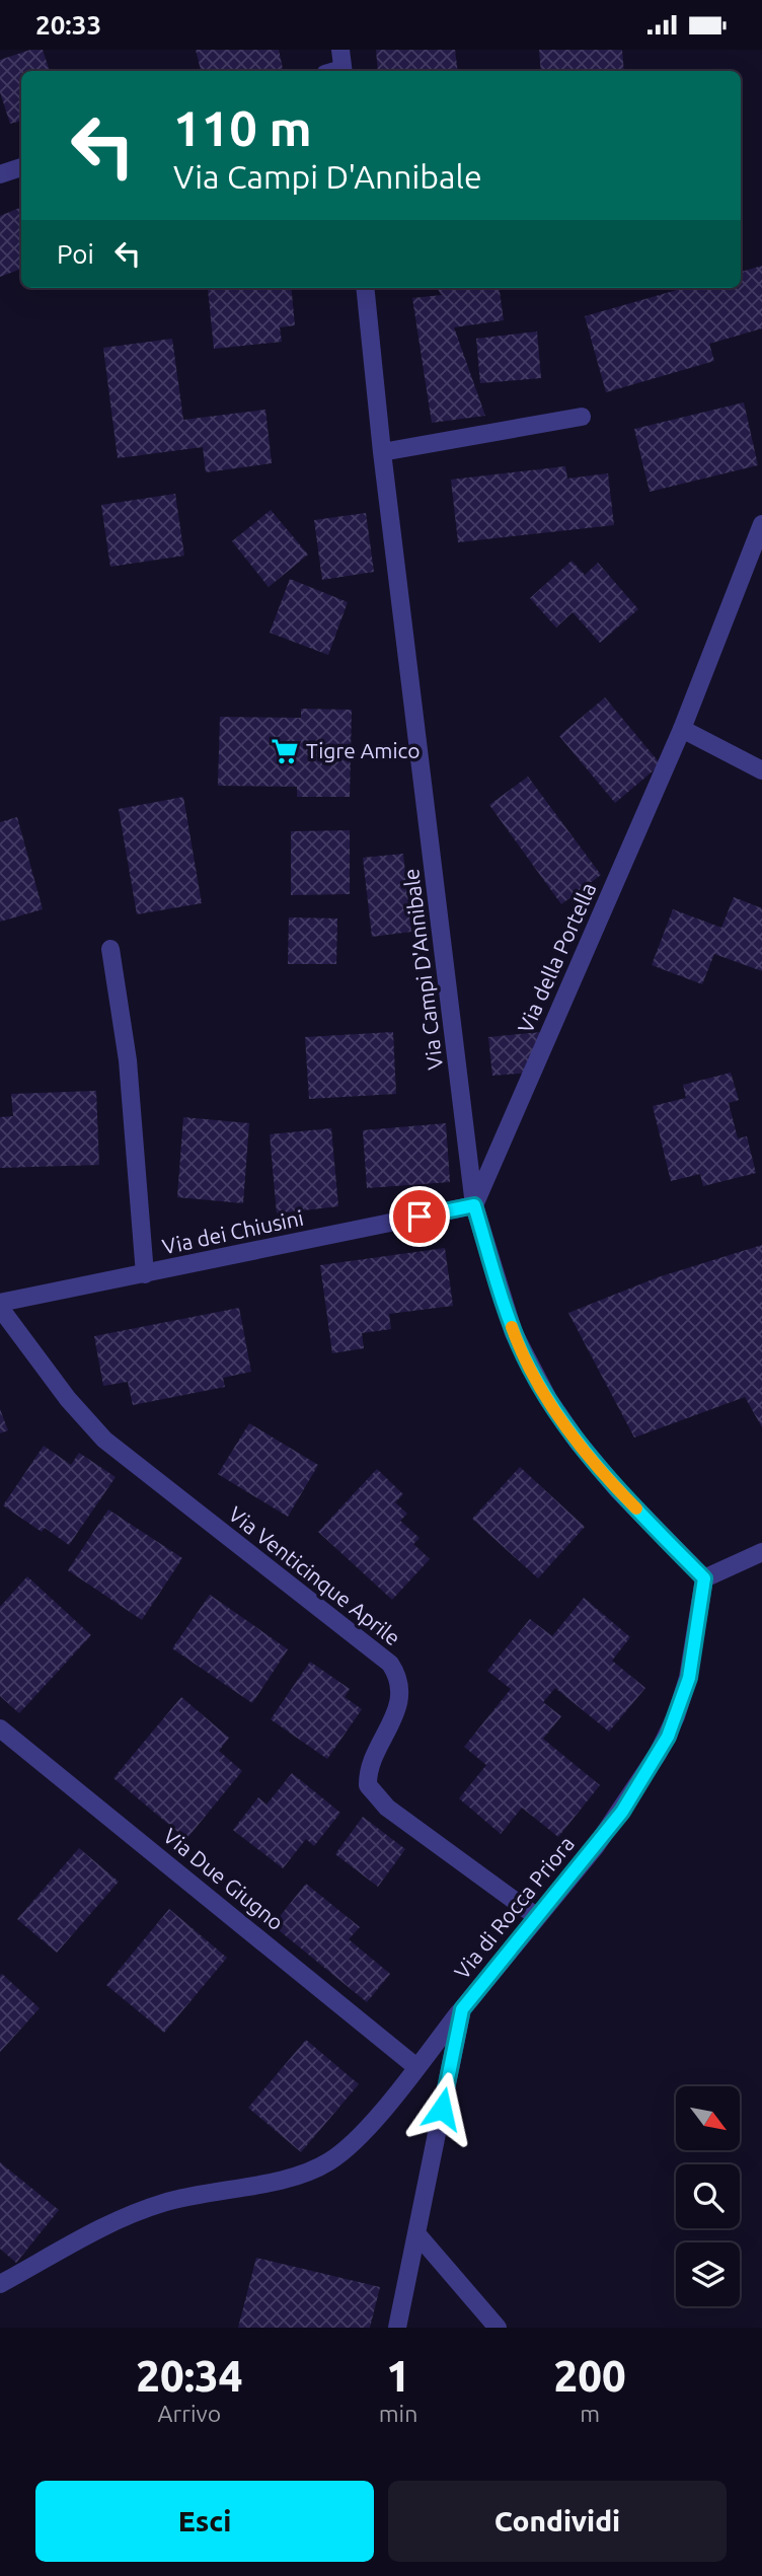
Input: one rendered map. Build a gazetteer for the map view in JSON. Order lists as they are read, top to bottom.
{
  "streets": {
    "street": [
      "Via della Portella",
      "Via Campi D'Annibale",
      "Via dei Chiusini",
      "Via Venticinque Aprile",
      "Via Due Giugno",
      "Via di Rocca Priora"
    ]
  },
  "crossings": [
    ["Via della Portella", "Via Campi D'Annibale"],
    ["Via della Portella", "Via dei Chiusini"],
    ["Via Campi D'Annibale", "Via dei Chiusini"],
    ["Via Campi D'Annibale", "Via di Rocca Priora"],
    ["Via Venticinque Aprile", "Via di Rocca Priora"]
  ],
  "places": {
    "supermarket": ["Tigre Amico"]
  },
  "north": "bottom right",
  "page": {
    "status": "20:33",
    "turn": ["110 m", "Via Campi D'Annibale"],
    "then": "Poi",
    "eta": [
      "20:34",
      "Arrivo",
      "1",
      "min",
      "200",
      "m"
    ],
    "buttons": ["Esci", "Condividi"]
  }
}
